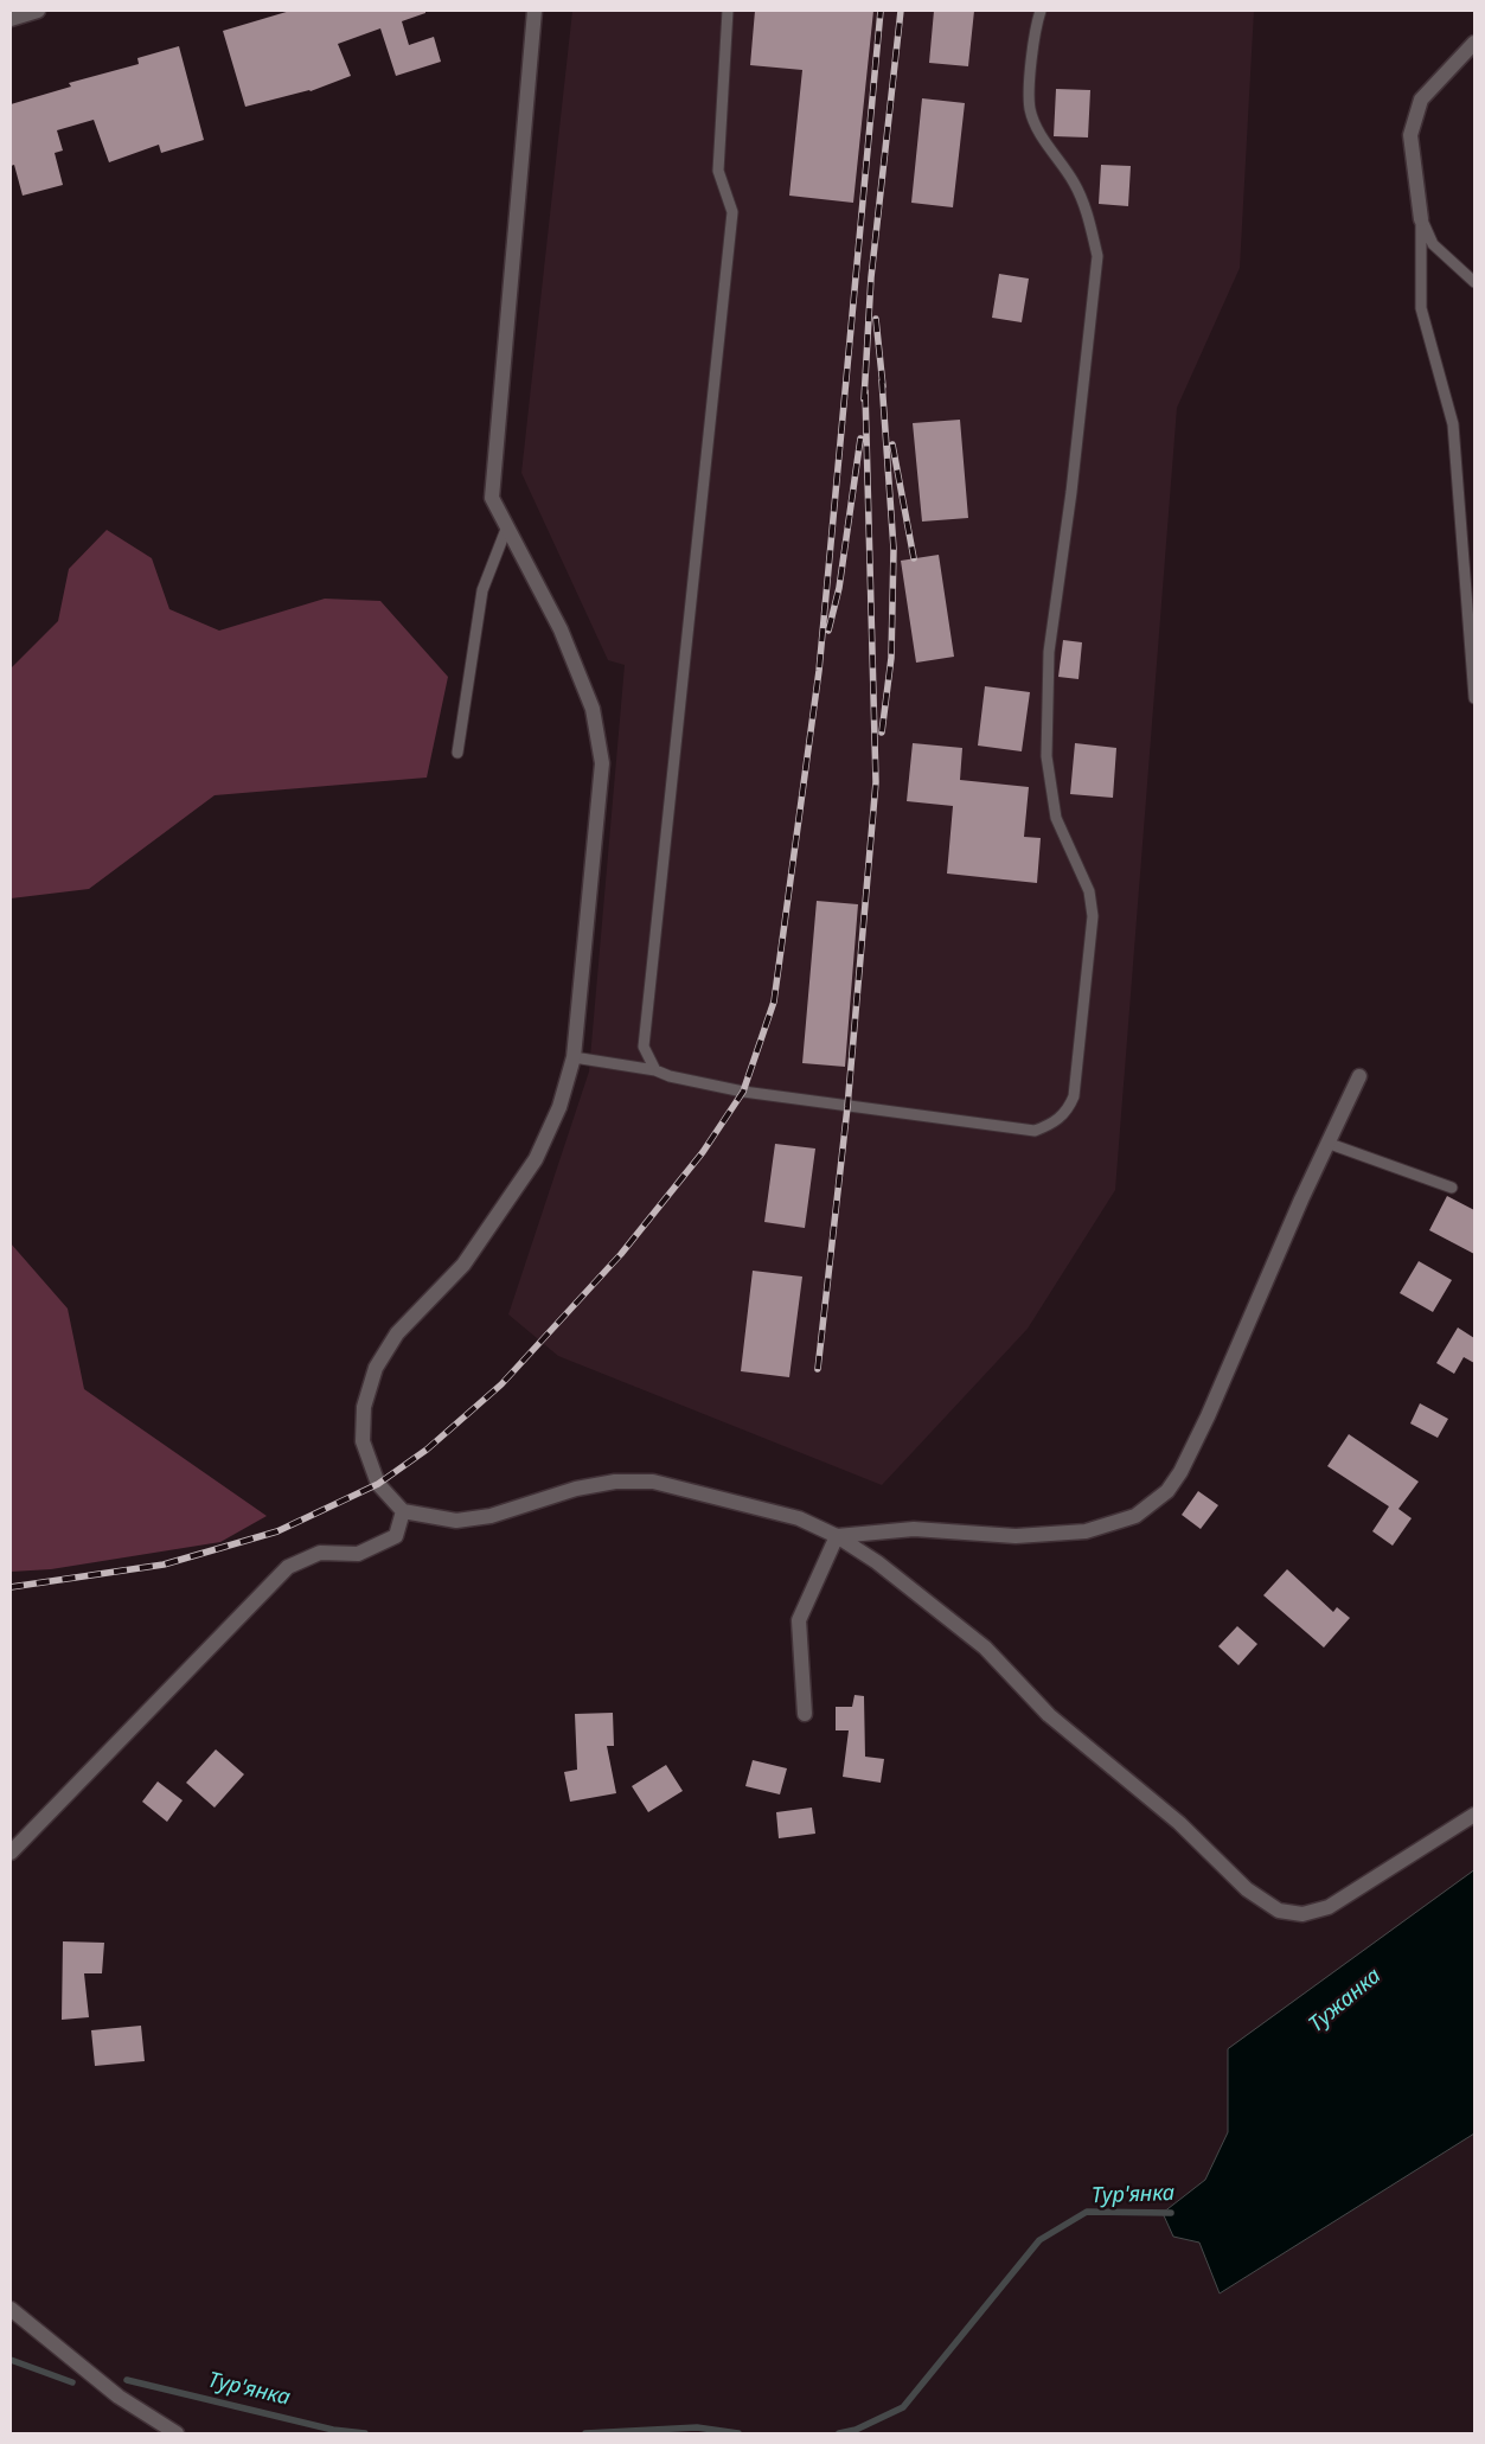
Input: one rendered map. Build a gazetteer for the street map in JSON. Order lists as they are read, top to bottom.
{
  "water": ["Тужанка", "Тур'янка"]
}
